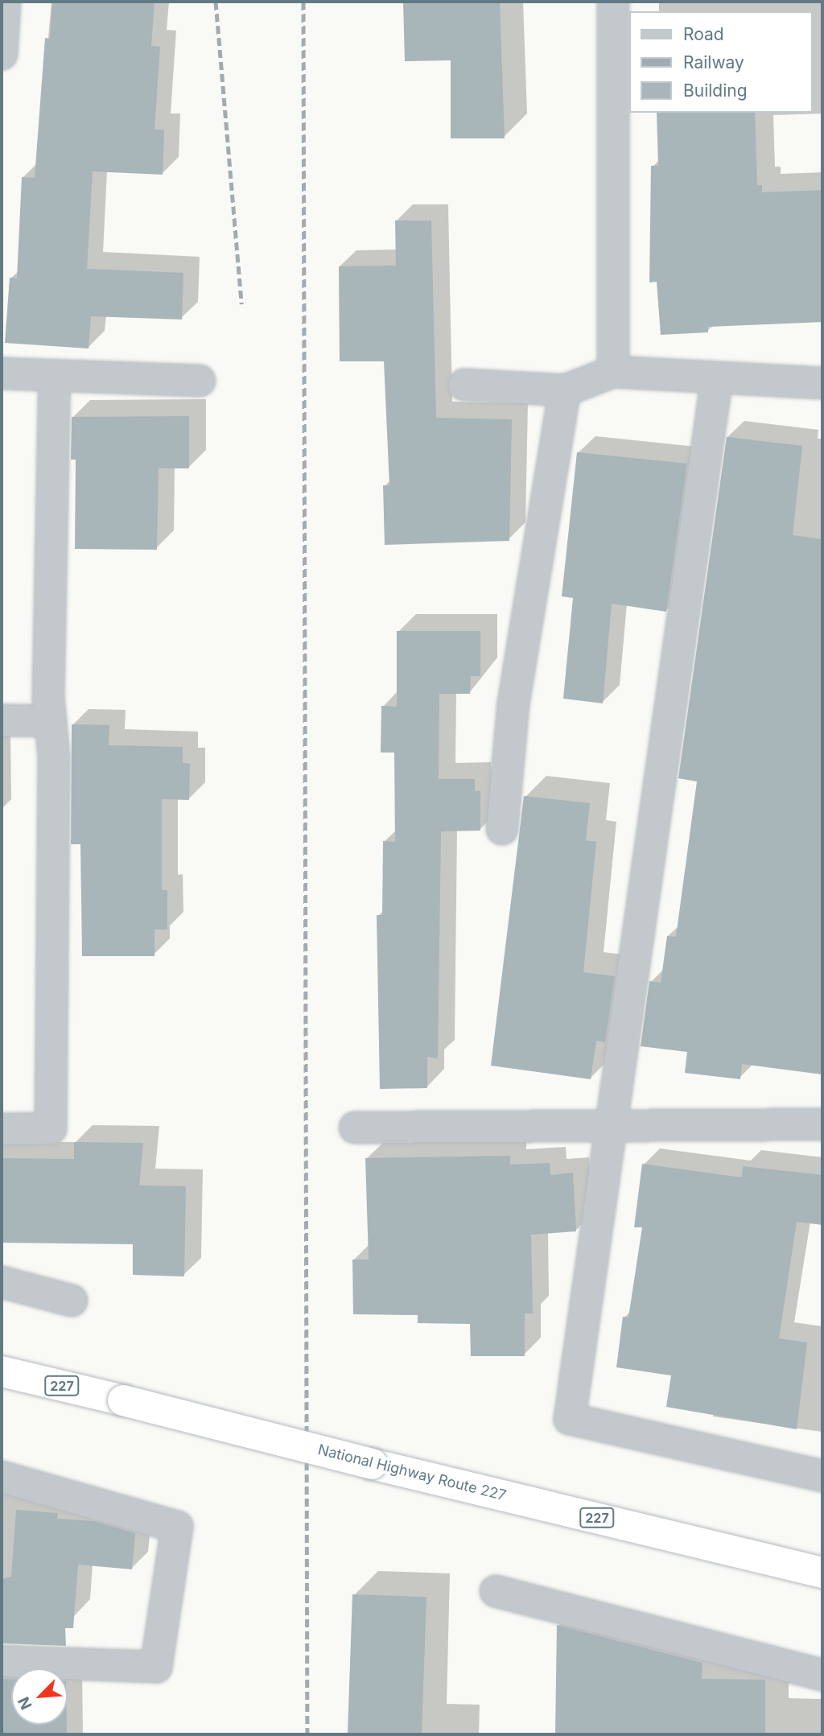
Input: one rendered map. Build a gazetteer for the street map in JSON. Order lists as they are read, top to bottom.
{
  "streets": {
    "highway": ["227", "National Highway Route 227"]
  },
  "legend": ["Road", "Railway", "Building"],
  "north": "bottom left"
}
